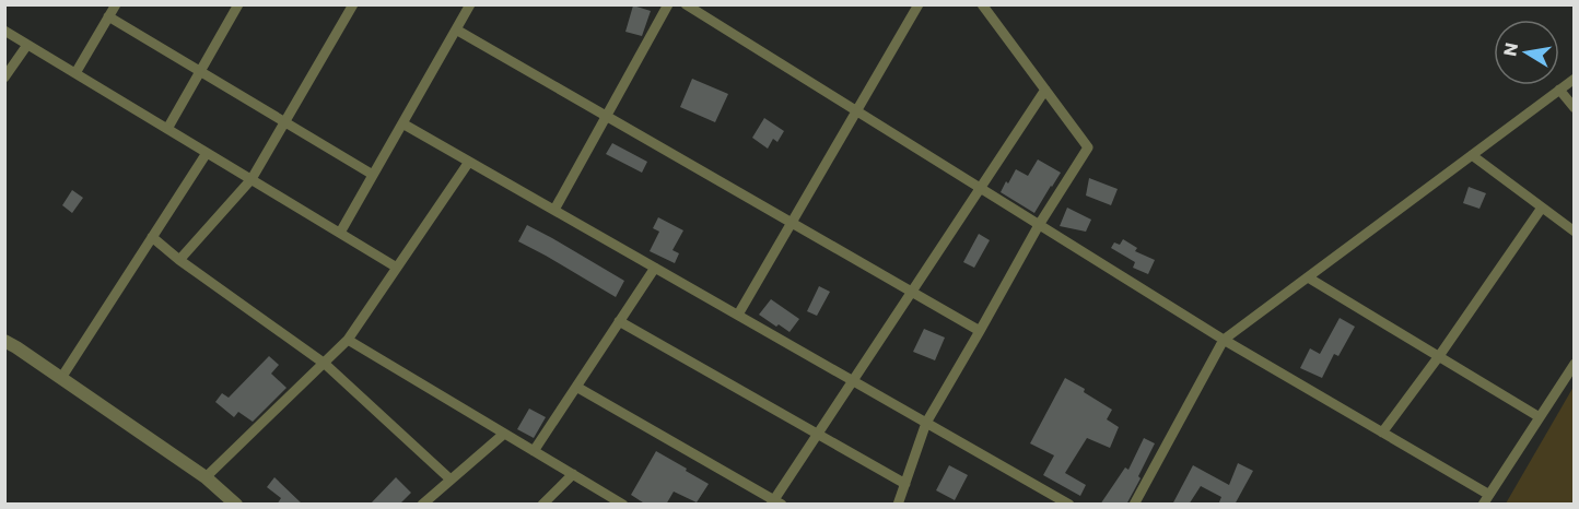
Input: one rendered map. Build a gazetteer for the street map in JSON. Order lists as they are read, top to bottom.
{
  "north": "left"
}
